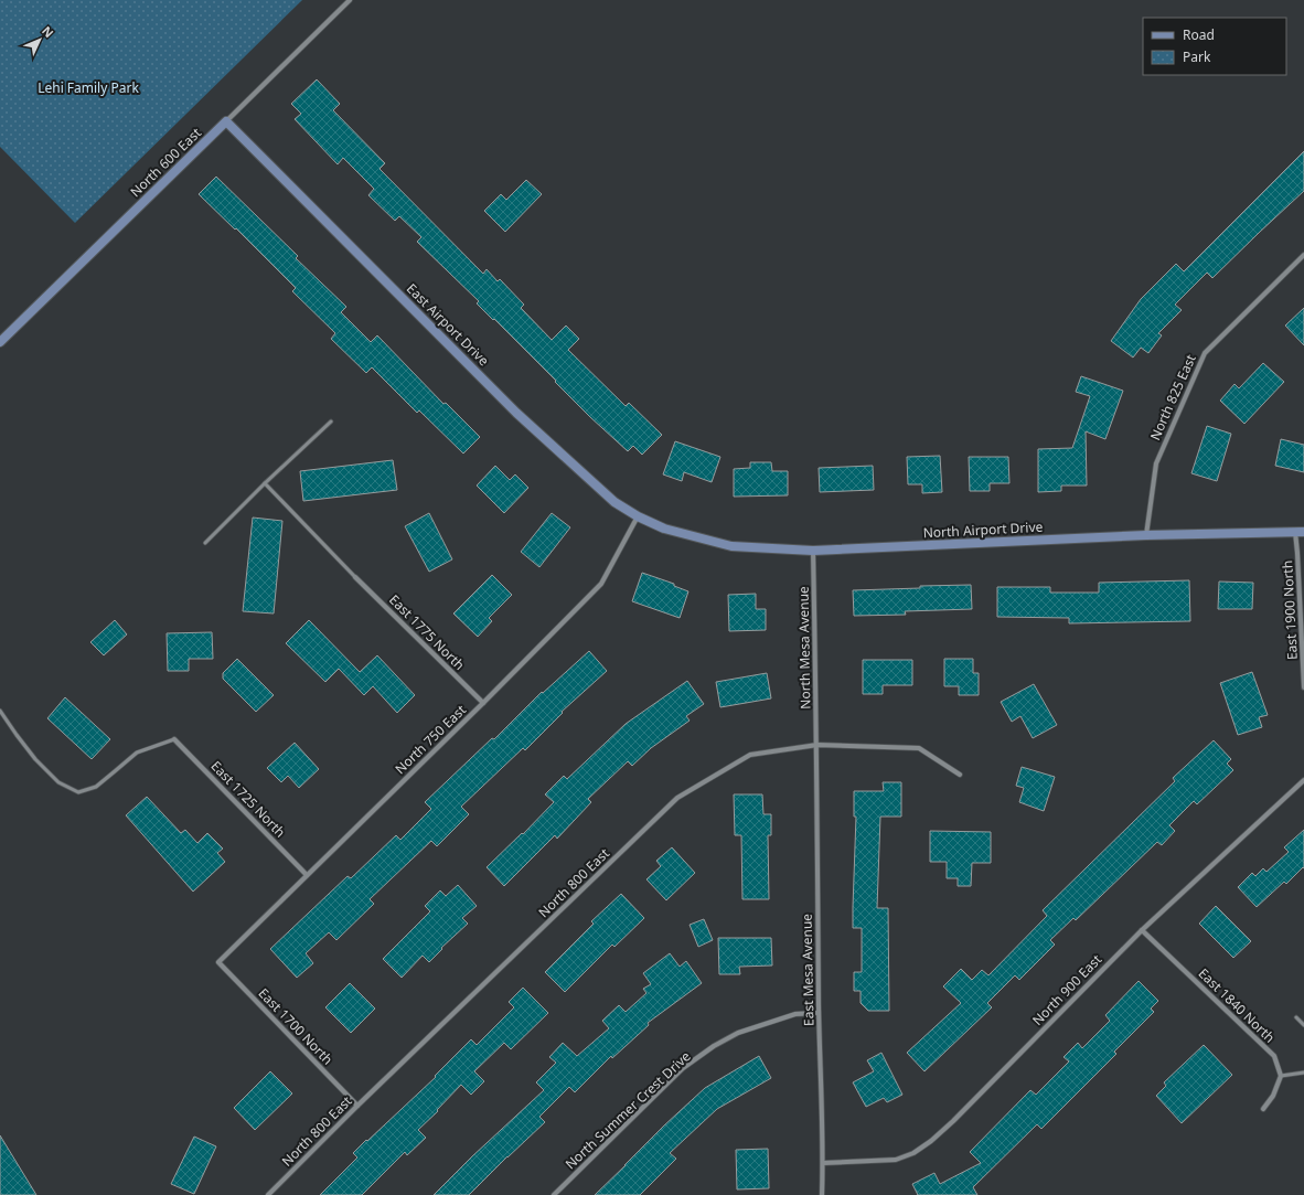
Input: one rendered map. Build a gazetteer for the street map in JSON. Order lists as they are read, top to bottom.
{
  "streets": {
    "street": [
      "North 600 East",
      "East Airport Drive",
      "North 825 East",
      "North Airport Drive",
      "East 1900 North",
      "East 1775 North",
      "North Mesa Avenue",
      "North 750 East",
      "East 1725 North",
      "North 800 East",
      "East Mesa Avenue",
      "North 900 East",
      "East 1840 North",
      "East 1700 North",
      "North Summer Crest Drive"
    ]
  },
  "crossings": [
    ["North 600 East", "East Airport Drive"],
    ["East Airport Drive", "North Airport Drive"],
    ["East Airport Drive", "North 750 East"],
    ["North 825 East", "North Airport Drive"],
    ["North Airport Drive", "East 1900 North"],
    ["North Airport Drive", "North Mesa Avenue"],
    ["East 1775 North", "North 750 East"],
    ["North Mesa Avenue", "North 800 East"],
    ["North Mesa Avenue", "East Mesa Avenue"],
    ["North 750 East", "East 1725 North"],
    ["North 750 East", "East 1700 North"],
    ["North 800 East", "East Mesa Avenue"],
    ["North 800 East", "East 1700 North"],
    ["East Mesa Avenue", "North 900 East"],
    ["East Mesa Avenue", "North Summer Crest Drive"],
    ["North 900 East", "East 1840 North"]
  ],
  "parks": ["Lehi Family Park"],
  "legend": ["Road", "Park"],
  "north": "top right"
}
